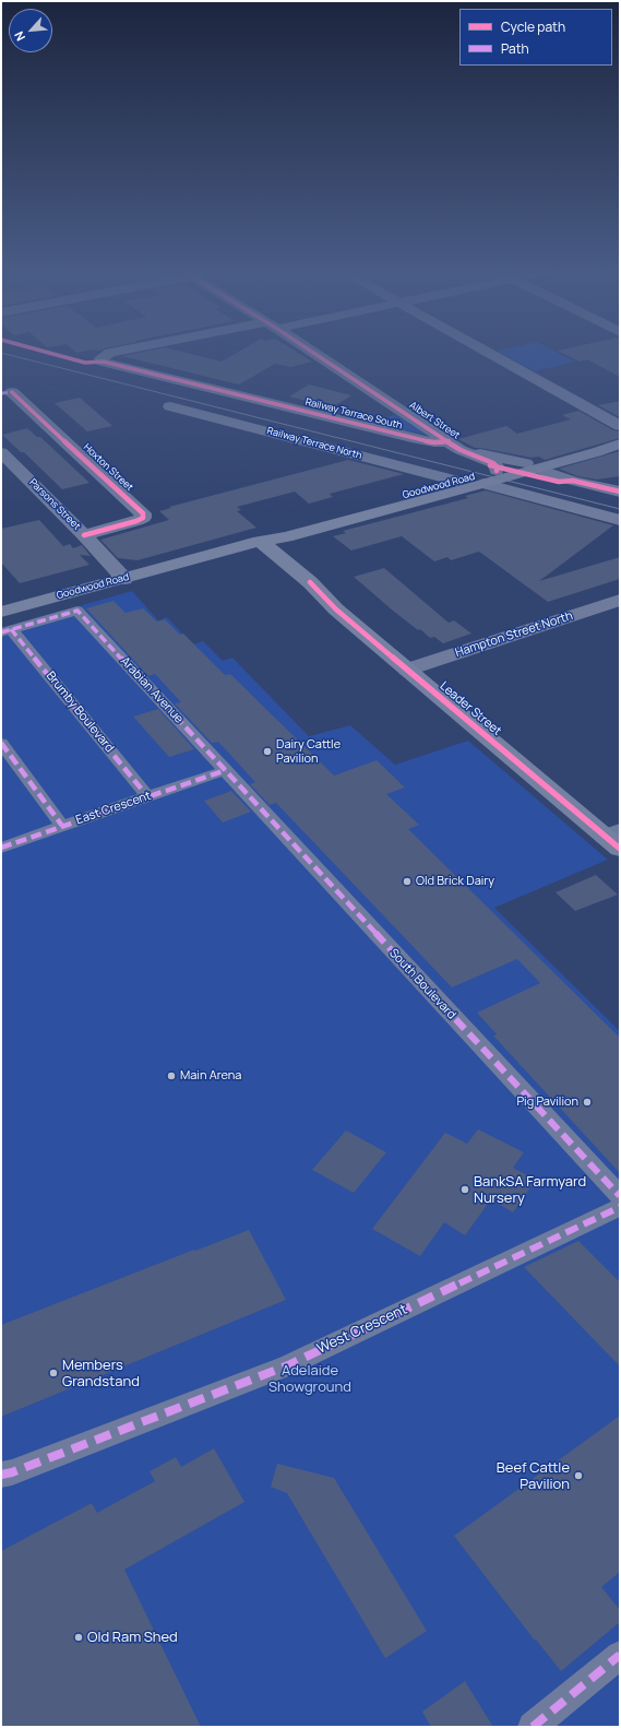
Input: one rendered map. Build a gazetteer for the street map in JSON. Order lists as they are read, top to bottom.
{
  "streets": {
    "main road": ["Goodwood Road", "Leader Street"],
    "street": [
      "Railway Terrace South",
      "Albert Street",
      "Railway Terrace North",
      "Hoxton Street",
      "Parsons Street",
      "Hampton Street North",
      "Arabian Avenue",
      "Brumby Boulevard",
      "East Crescent",
      "South Boulevard",
      "West Crescent"
    ]
  },
  "crossings": [
    ["Railway Terrace South", "Albert Street"],
    ["Albert Street", "Goodwood Road"],
    ["Railway Terrace North", "Goodwood Road"],
    ["Hoxton Street", "Parsons Street"],
    ["Goodwood Road", "Parsons Street"],
    ["Goodwood Road", "Leader Street"],
    ["Hampton Street North", "Leader Street"],
    ["Arabian Avenue", "Brumby Boulevard"],
    ["Arabian Avenue", "East Crescent"],
    ["Arabian Avenue", "South Boulevard"],
    ["Brumby Boulevard", "East Crescent"],
    ["East Crescent", "South Boulevard"]
  ],
  "parks": ["Adelaide Showground"],
  "places": [
    "Dairy Cattle Pavilion",
    "Old Brick Dairy",
    "Main Arena",
    "Pig Pavilion",
    "BankSA Farmyard Nursery",
    "Members Grandstand",
    "Beef Cattle Pavilion",
    "Old Ram Shed"
  ],
  "legend": ["Cycle path", "Path"],
  "north": "bottom left"
}
